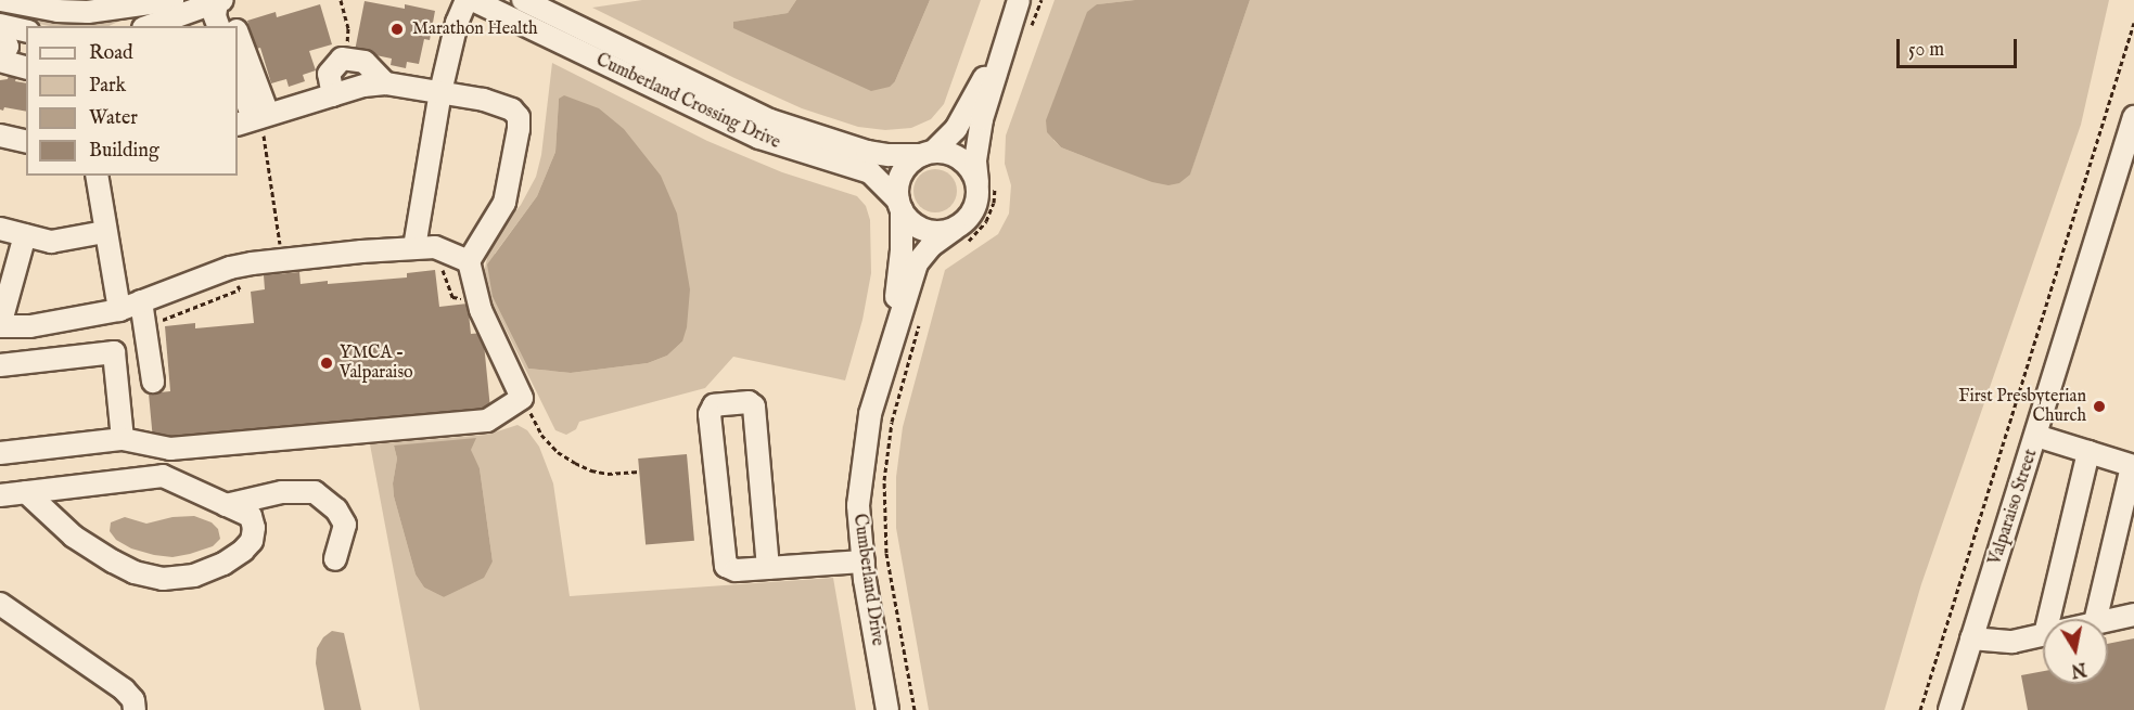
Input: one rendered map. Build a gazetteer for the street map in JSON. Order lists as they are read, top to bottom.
{
  "streets": {
    "street": ["Cumberland Crossing Drive", "Valparaiso Street", "Cumberland Drive"]
  },
  "crossings": [
    ["Cumberland Crossing Drive", "Cumberland Drive"]
  ],
  "places": ["Marathon Health", "YMCA - Valparaiso", "First Presbyterian Church"],
  "legend": [
    "Road",
    "Park",
    "Water",
    "Building"
  ],
  "scale_bar": "50 m",
  "north": "bottom"
}
